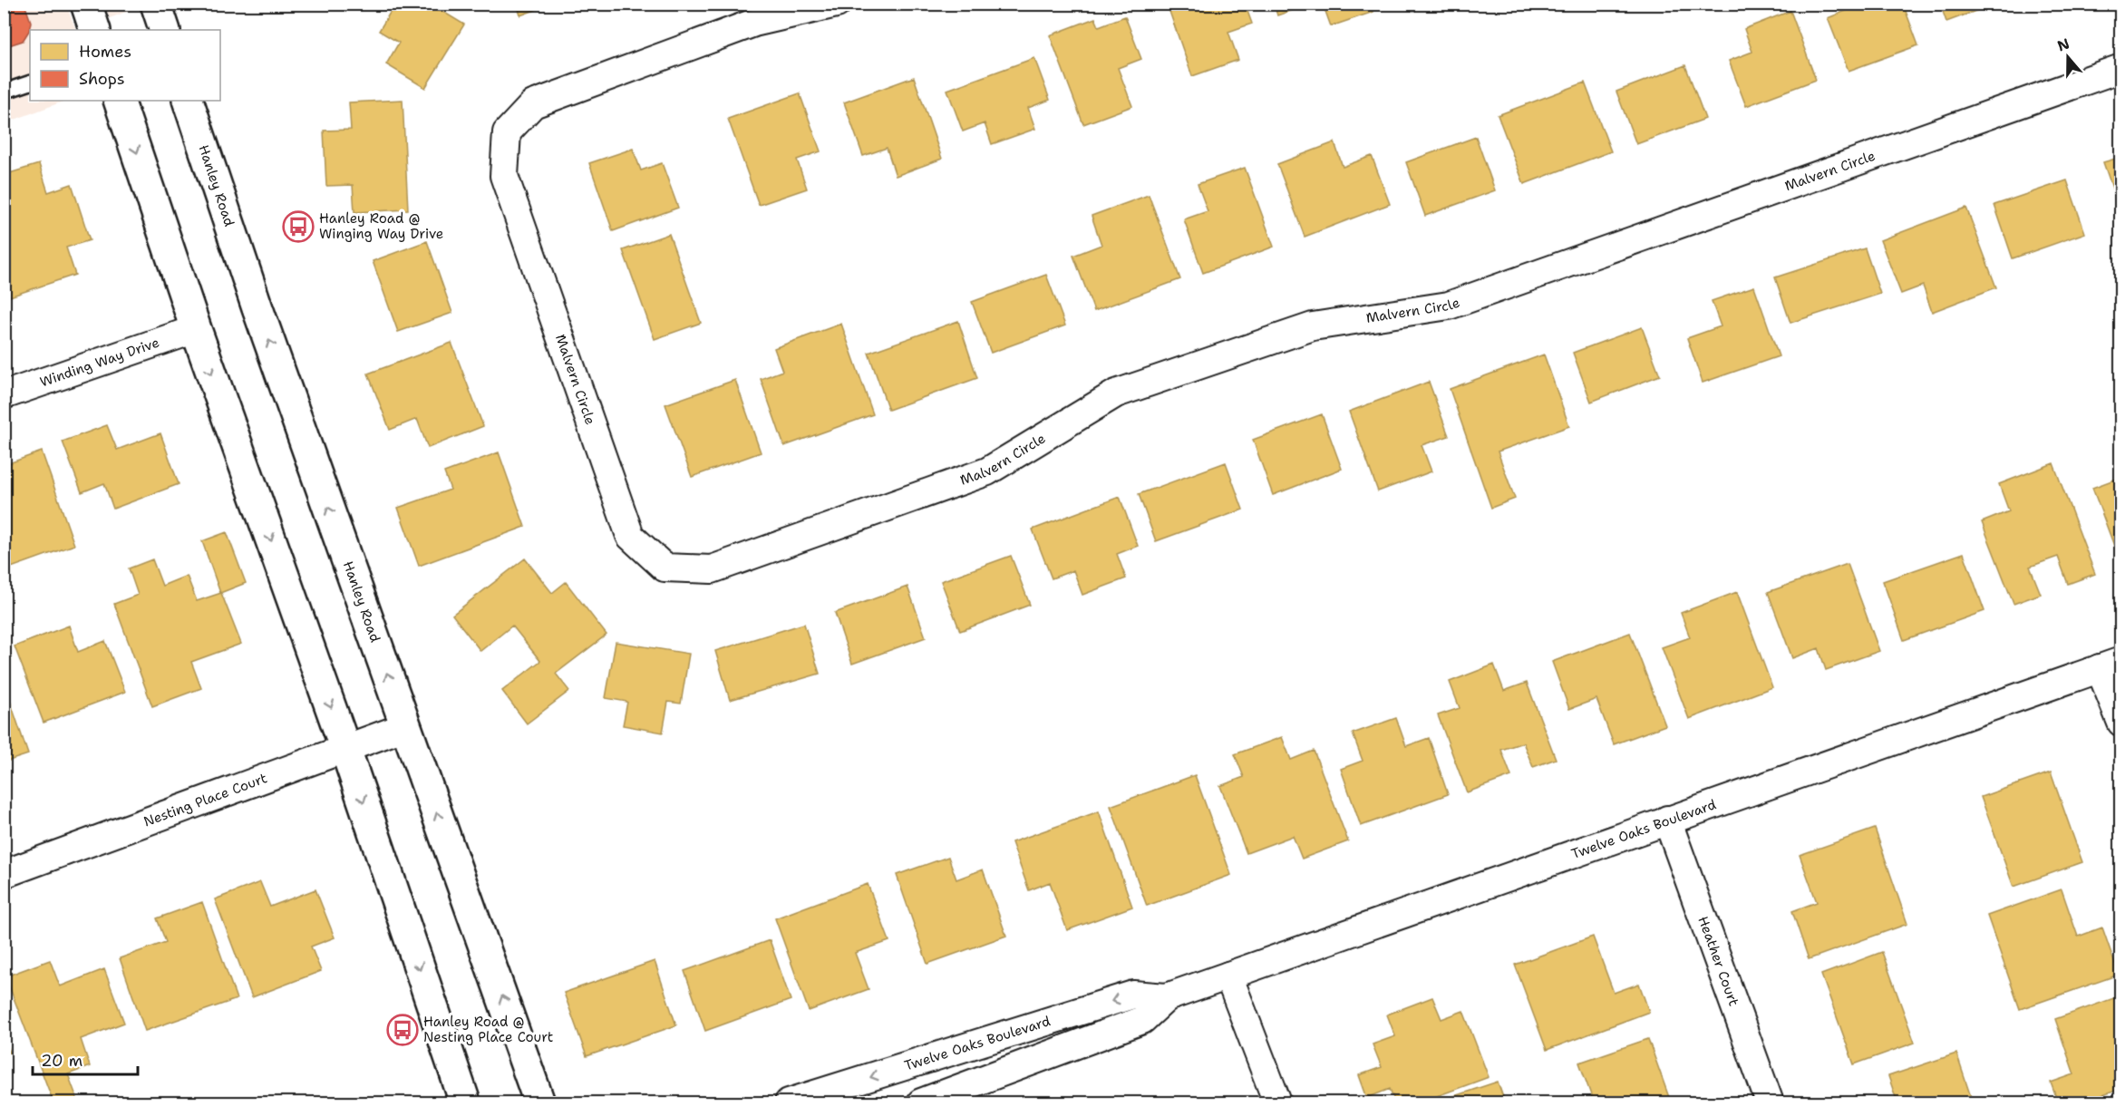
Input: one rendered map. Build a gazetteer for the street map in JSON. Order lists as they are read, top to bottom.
{
  "streets": {
    "main road": ["Hanley Road"],
    "street": [
      "Malvern Circle",
      "Winding Way Drive",
      "Nesting Place Court",
      "Twelve Oaks Boulevard",
      "Heather Court"
    ]
  },
  "crossings": [
    ["Hanley Road", "Nesting Place Court"],
    ["Twelve Oaks Boulevard", "Heather Court"]
  ],
  "places": {
    "bus stop": ["Hanley Road @ Winging Way Drive", "Hanley Road @ Nesting Place Court"]
  },
  "legend": ["Homes", "Shops"],
  "scale_bar": "20 m",
  "north": "top"
}
